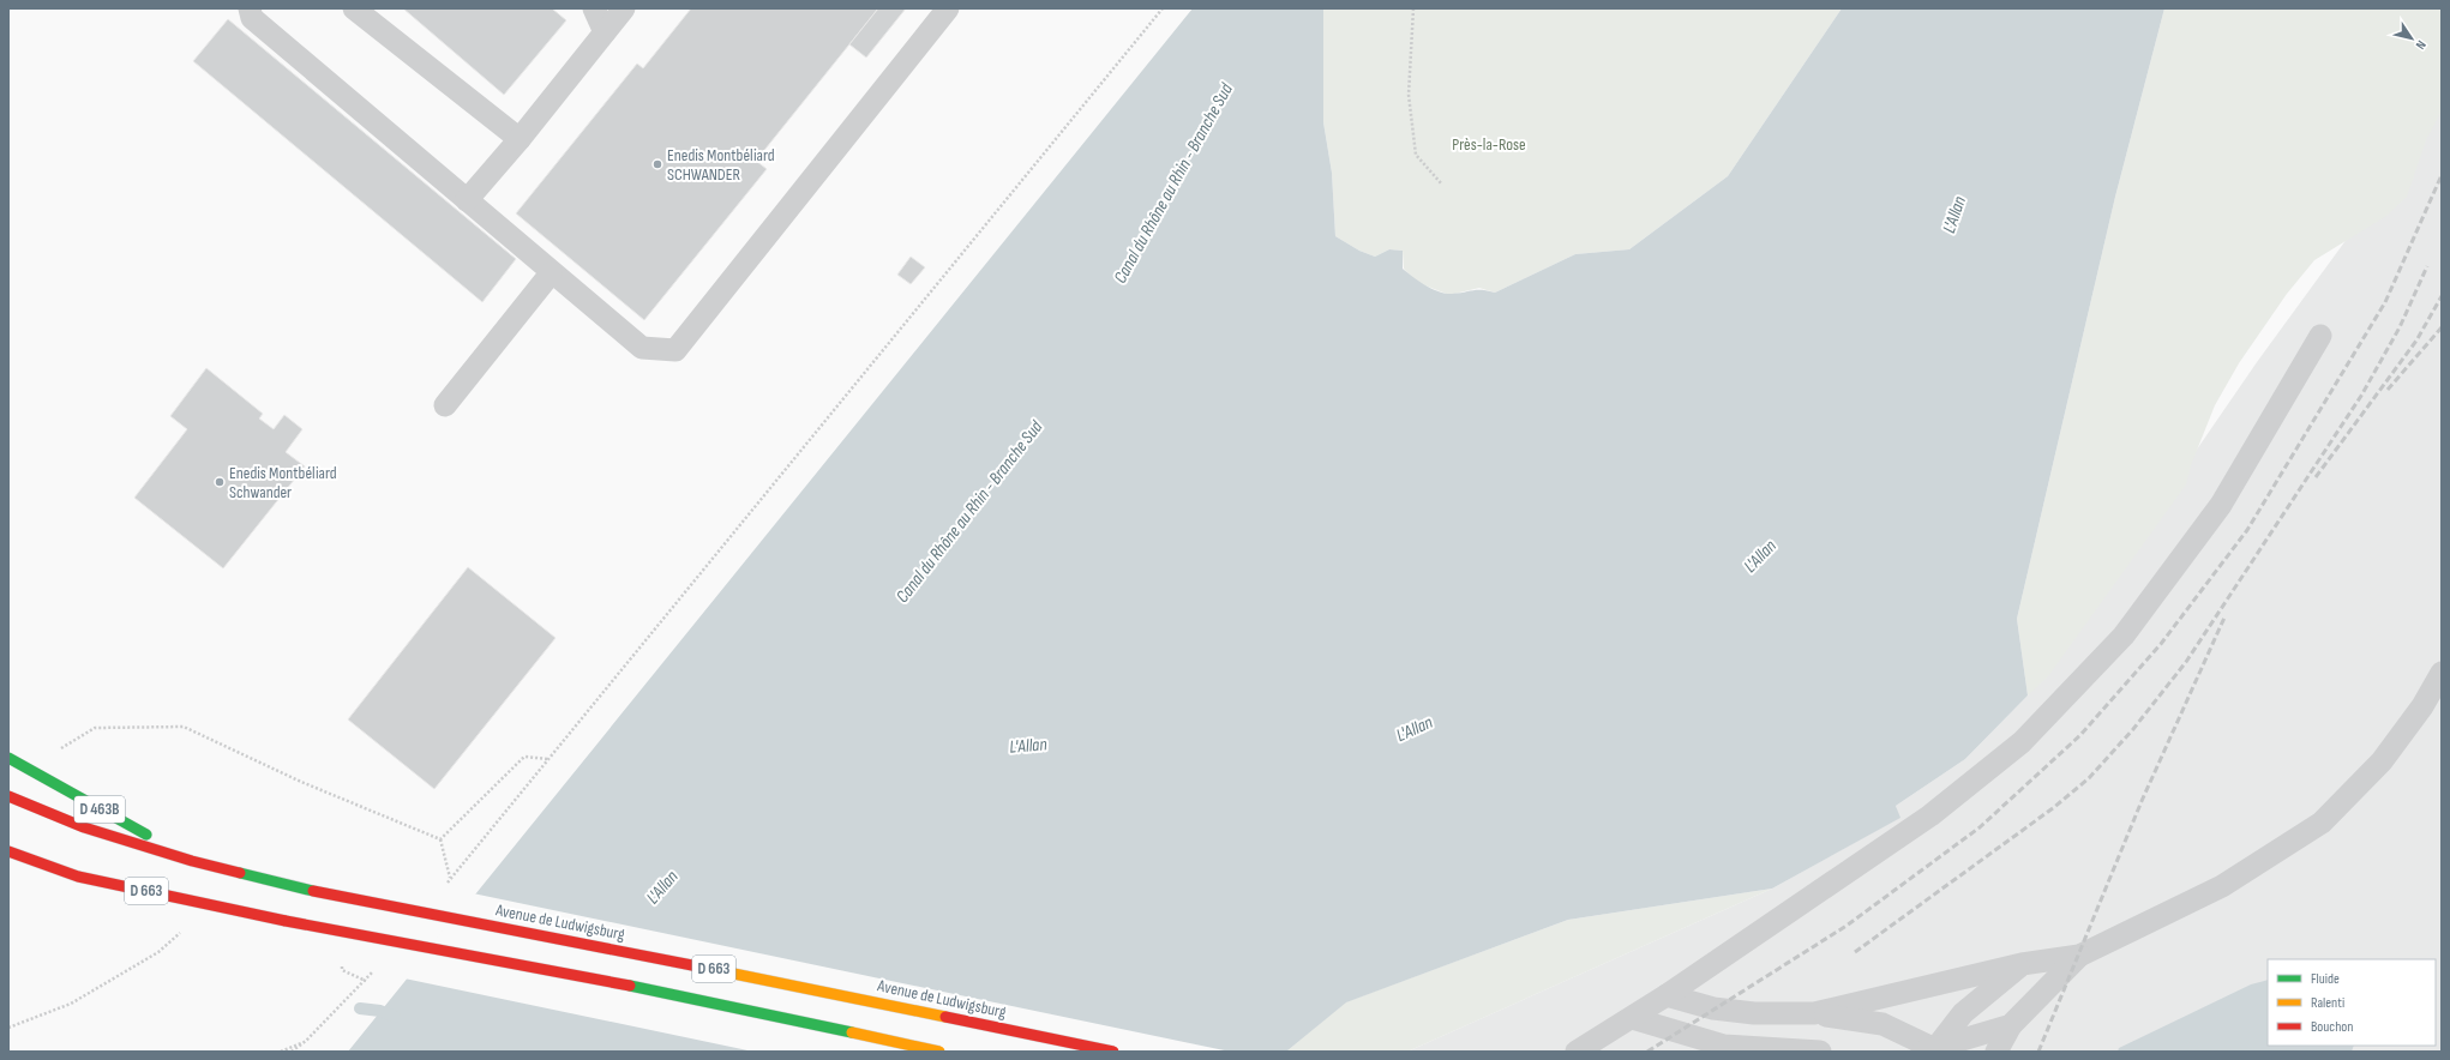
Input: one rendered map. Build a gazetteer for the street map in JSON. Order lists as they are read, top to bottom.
{
  "streets": {
    "main road": ["D 463B", "D 663", "Avenue de Ludwigsburg"]
  },
  "crossings": [
    ["D 463B", "Avenue de Ludwigsburg"]
  ],
  "water": ["Canal du Rhône au Rhin - Branche Sud", "L'Allan"],
  "parks": ["Près-la-Rose"],
  "places": ["Enedis Montbéliard SCHWANDER", "Enedis Montbéliard Schwander"],
  "legend": ["Fluide", "Ralenti", "Bouchon"],
  "north": "bottom right"
}
